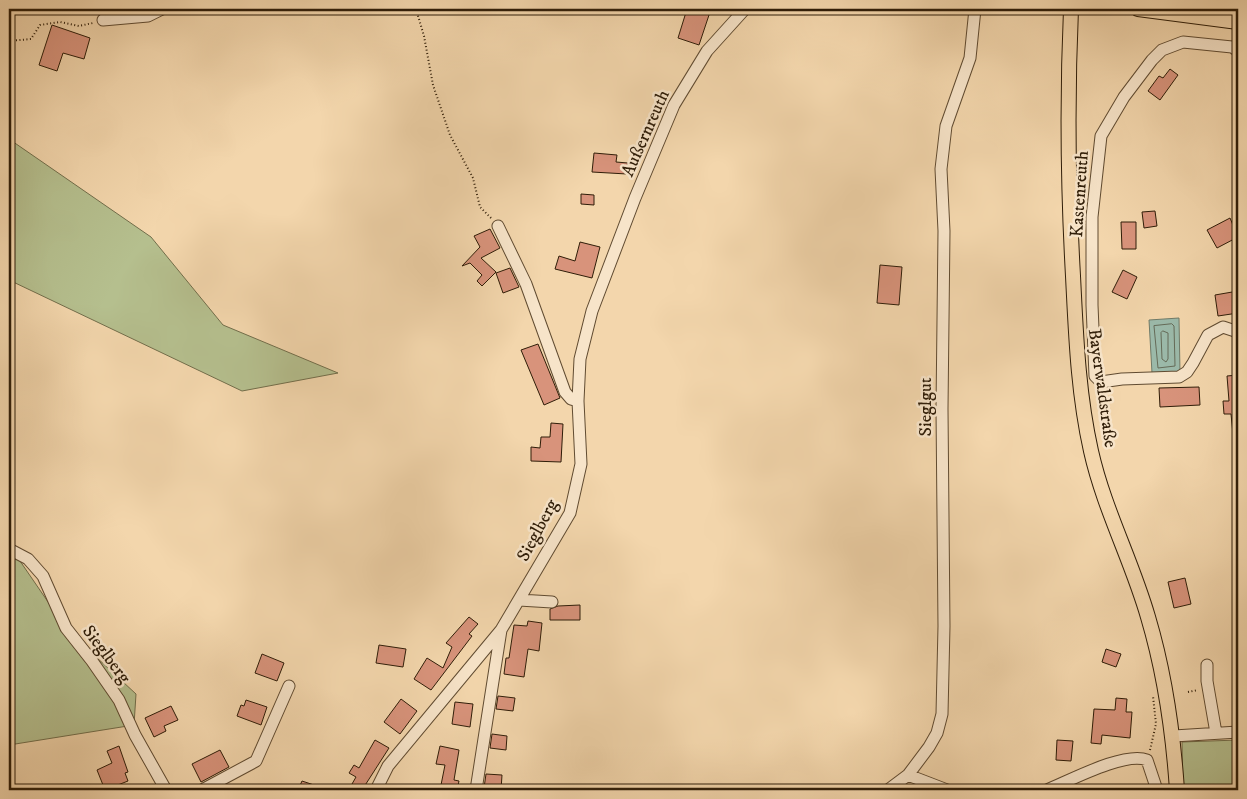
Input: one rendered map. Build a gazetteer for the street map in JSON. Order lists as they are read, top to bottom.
{
  "streets": {
    "main road": ["Bayerwaldstraße"],
    "street": [
      "Außernreuth",
      "Kastenreuth",
      "Sieglgut",
      "Sieglberg"
    ]
  },
  "crossings": [
    ["Außernreuth", "Sieglberg"]
  ]
}
